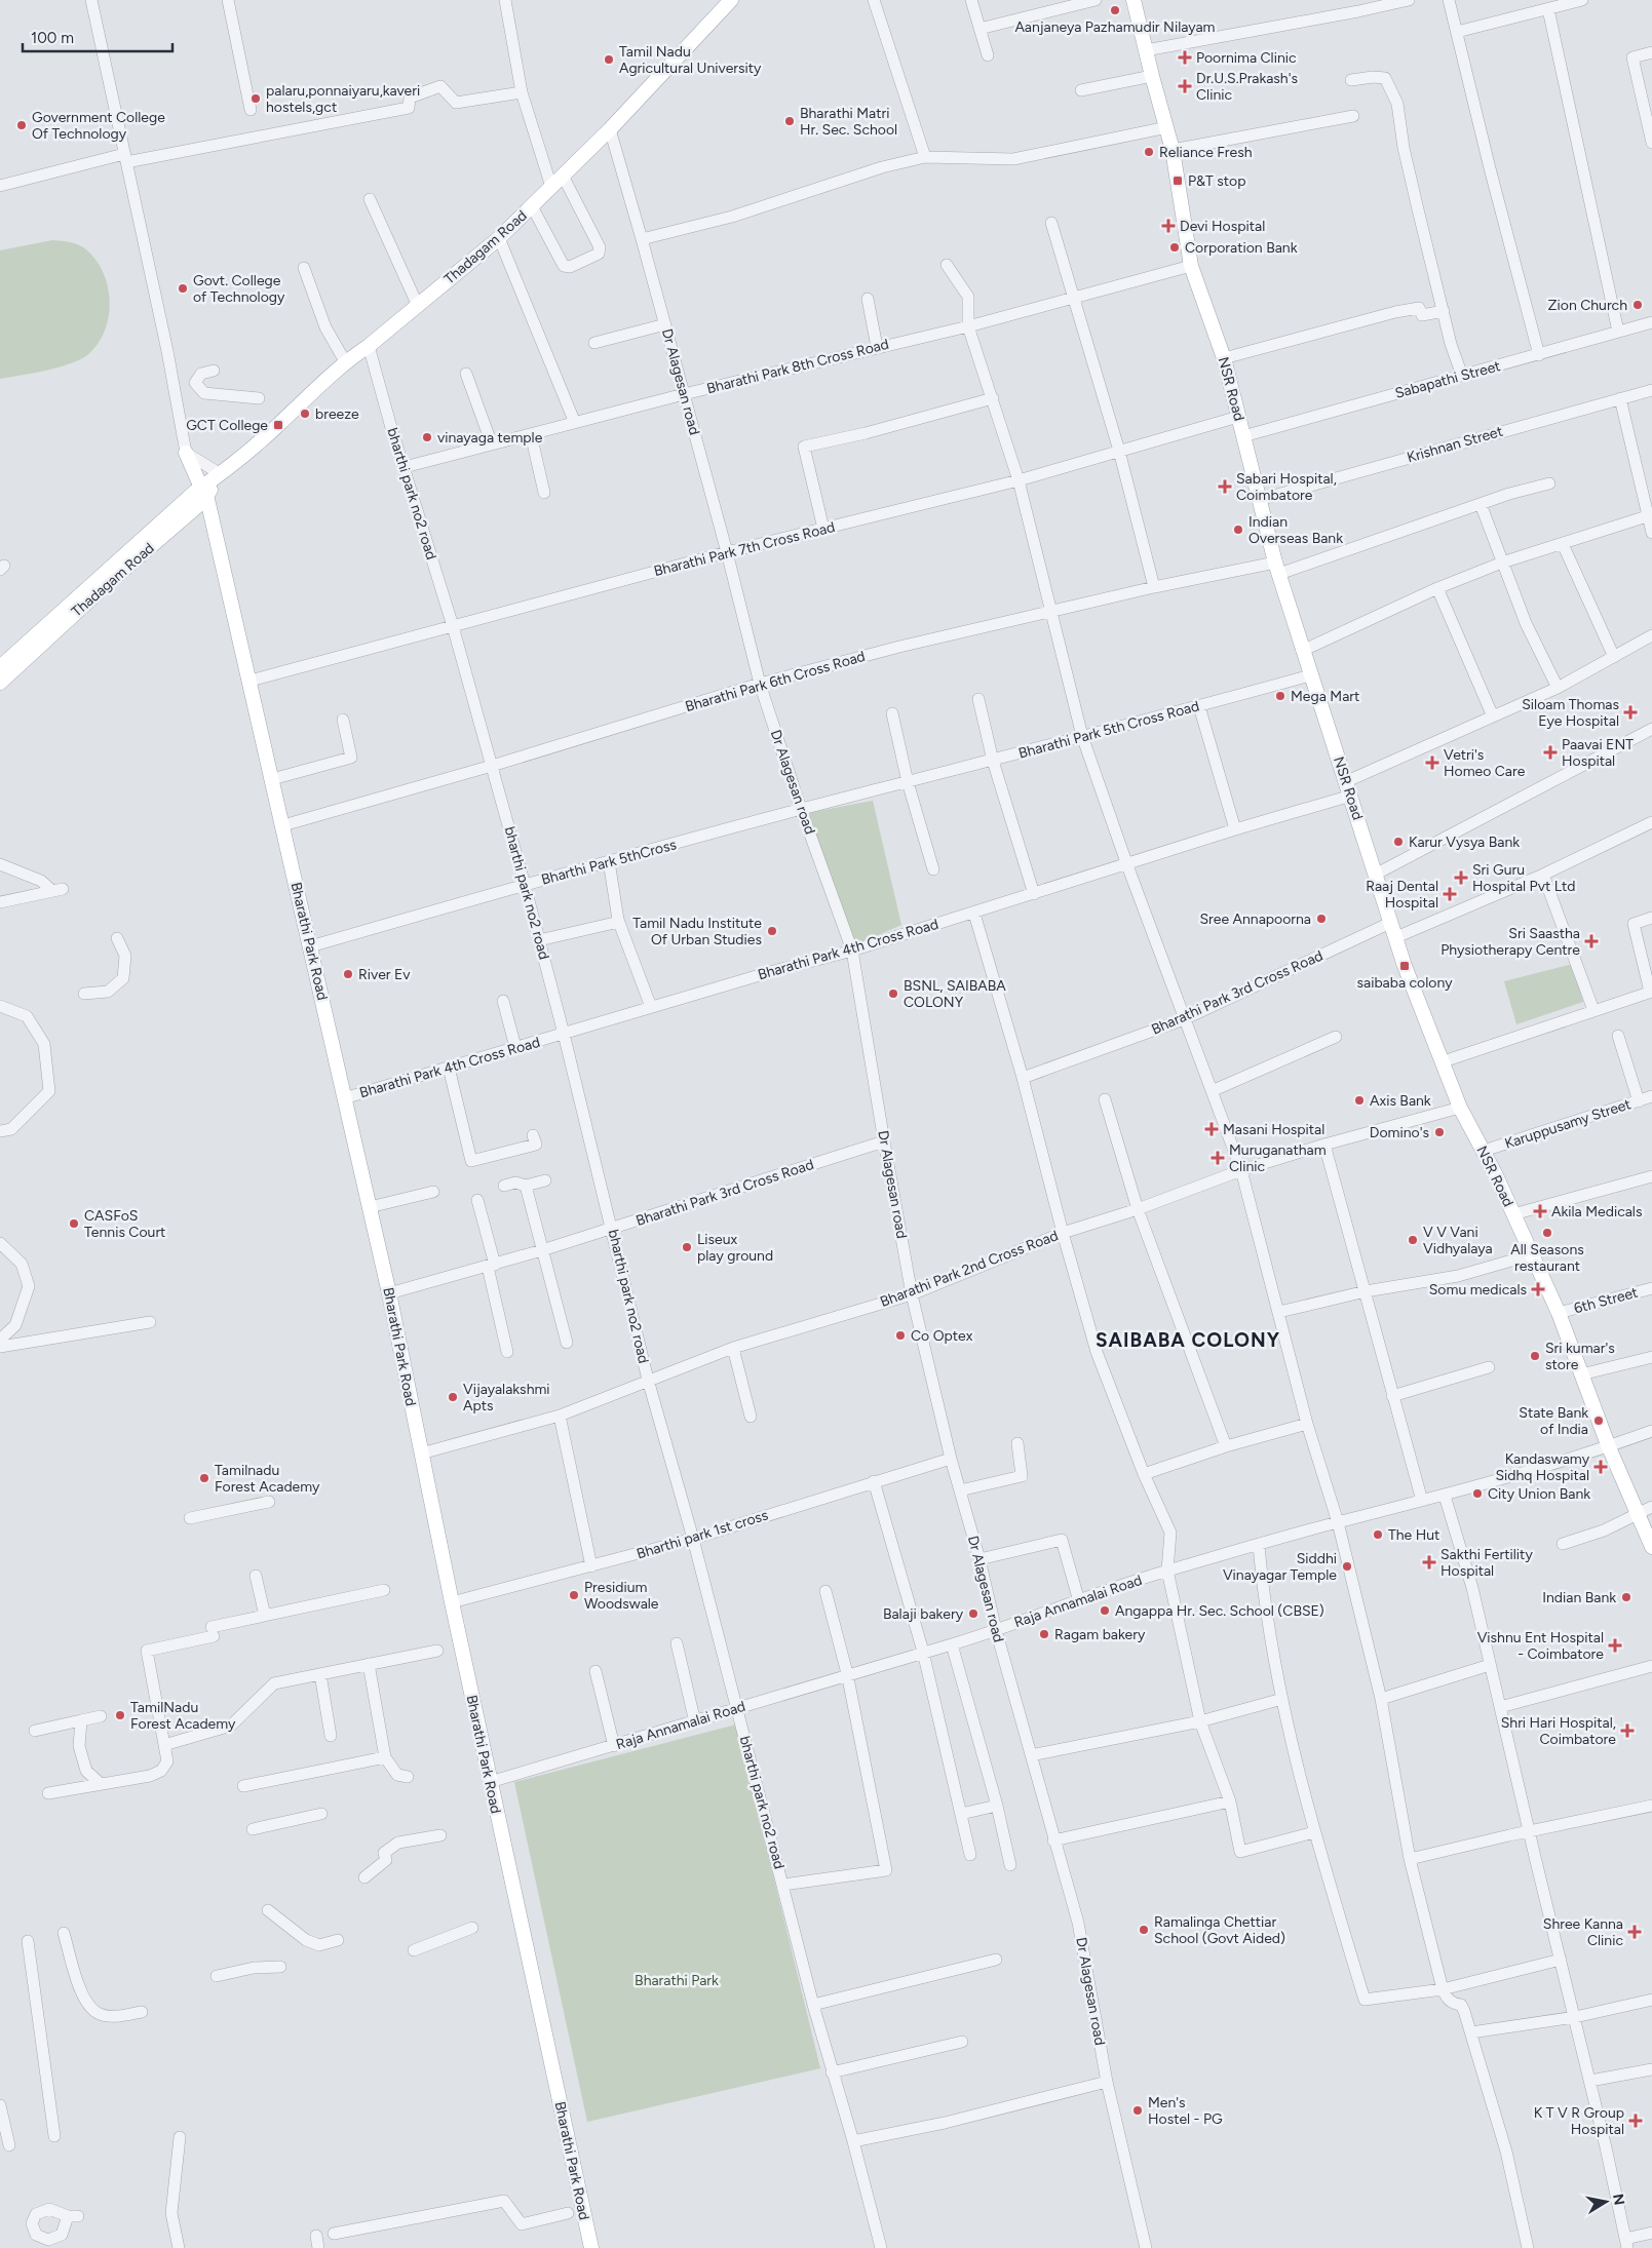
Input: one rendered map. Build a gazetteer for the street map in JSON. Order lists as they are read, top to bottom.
{
  "streets": {
    "main road": ["Thadagam Road", "NSR Road", "Bharathi Park Road"],
    "street": [
      "Bharathi Park 8th Cross Road",
      "Sabapathi Street",
      "Dr Alagesan road",
      "Krishnan Street",
      "bharthi park no2 road",
      "Bharathi Park 7th Cross Road",
      "Bharathi Park 6th Cross Road",
      "Bharathi Park 5th Cross Road",
      "Bharthi Park 5thCross",
      "Bharathi Park 4th Cross Road",
      "Bharathi Park 3rd Cross Road",
      "Karuppusamy Street",
      "Bharathi Park 2nd Cross Road",
      "6th Street",
      "Bharthi park 1st cross",
      "Raja Annamalai Road"
    ]
  },
  "crossings": [
    ["Thadagam Road", "Dr Alagesan road"],
    ["Thadagam Road", "bharthi park no2 road"],
    ["Thadagam Road", "Bharathi Park Road"],
    ["Bharathi Park 8th Cross Road", "Dr Alagesan road"],
    ["Bharathi Park 8th Cross Road", "NSR Road"],
    ["Bharathi Park 8th Cross Road", "bharthi park no2 road"],
    ["Sabapathi Street", "NSR Road"],
    ["Dr Alagesan road", "Bharathi Park 7th Cross Road"],
    ["Dr Alagesan road", "Bharathi Park 6th Cross Road"],
    ["Dr Alagesan road", "Bharthi Park 5thCross"],
    ["Dr Alagesan road", "Bharathi Park 4th Cross Road"],
    ["Dr Alagesan road", "Bharathi Park 3rd Cross Road"],
    ["Dr Alagesan road", "Bharathi Park 2nd Cross Road"],
    ["Dr Alagesan road", "Bharthi park 1st cross"],
    ["Dr Alagesan road", "Raja Annamalai Road"],
    ["NSR Road", "Krishnan Street"],
    ["NSR Road", "Bharathi Park 7th Cross Road"],
    ["NSR Road", "Bharathi Park 6th Cross Road"],
    ["NSR Road", "Bharathi Park 5th Cross Road"],
    ["NSR Road", "Bharathi Park 4th Cross Road"],
    ["NSR Road", "Bharathi Park 3rd Cross Road"],
    ["NSR Road", "Karuppusamy Street"],
    ["NSR Road", "Bharathi Park 2nd Cross Road"],
    ["NSR Road", "6th Street"],
    ["NSR Road", "Raja Annamalai Road"],
    ["bharthi park no2 road", "Bharathi Park 7th Cross Road"],
    ["bharthi park no2 road", "Bharathi Park 6th Cross Road"],
    ["bharthi park no2 road", "Bharthi Park 5thCross"],
    ["bharthi park no2 road", "Bharathi Park 4th Cross Road"],
    ["bharthi park no2 road", "Bharathi Park 3rd Cross Road"],
    ["bharthi park no2 road", "Bharathi Park 2nd Cross Road"],
    ["bharthi park no2 road", "Bharthi park 1st cross"],
    ["bharthi park no2 road", "Raja Annamalai Road"],
    ["Bharathi Park 7th Cross Road", "Bharathi Park Road"],
    ["Bharathi Park 6th Cross Road", "Bharathi Park Road"],
    ["Bharathi Park 5th Cross Road", "Bharthi Park 5thCross"],
    ["Bharthi Park 5thCross", "Bharathi Park Road"],
    ["Bharathi Park Road", "Bharathi Park 4th Cross Road"],
    ["Bharathi Park Road", "Bharathi Park 3rd Cross Road"],
    ["Bharathi Park Road", "Bharathi Park 2nd Cross Road"],
    ["Bharathi Park Road", "Bharthi park 1st cross"],
    ["Bharathi Park Road", "Raja Annamalai Road"]
  ],
  "districts": ["SAIBABA COLONY"],
  "parks": ["Bharathi Park"],
  "places": {
    "other": [
      "Aanjaneya Pazhamudir Nilayam",
      "Tamil Nadu Agricultural University",
      "palaru,ponnaiyaru,kaveri hostels,gct",
      "Bharathi Matri Hr. Sec. School",
      "Government College Of Technology",
      "Reliance Fresh",
      "Corporation Bank",
      "Govt. College of Technology",
      "Zion Church",
      "breeze",
      "vinayaga temple",
      "Indian Overseas Bank",
      "Mega Mart",
      "Karur Vysya Bank",
      "Sree Annapoorna",
      "Tamil Nadu Institute Of Urban Studies",
      "River Ev",
      "BSNL, SAIBABA COLONY",
      "Axis Bank",
      "Domino's",
      "CASFoS Tennis Court",
      "All Seasons restaurant",
      "V V Vani Vidhyalaya",
      "Liseux play ground",
      "Co Optex",
      "Sri kumar's store",
      "Vijayalakshmi Apts",
      "State Bank of India",
      "Tamilnadu Forest Academy",
      "City Union Bank",
      "The Hut",
      "Siddhi Vinayagar Temple",
      "Presidium Woodswale",
      "Indian Bank",
      "Angappa Hr. Sec. School (CBSE)",
      "Balaji bakery",
      "Ragam bakery",
      "TamilNadu Forest Academy",
      "Ramalinga Chettiar School (Govt Aided)",
      "Men's Hostel - PG"
    ],
    "health": [
      "Poornima Clinic",
      "Dr.U.S.Prakash's Clinic",
      "Devi Hospital",
      "Sabari Hospital, Coimbatore",
      "Siloam Thomas Eye Hospital",
      "Paavai ENT Hospital",
      "Vetri's Homeo Care",
      "Sri Guru Hospital Pvt Ltd",
      "Raaj Dental Hospital",
      "Sri Saastha Physiotherapy Centre",
      "Masani Hospital",
      "Muruganatham Clinic",
      "Akila Medicals",
      "Somu medicals",
      "Kandaswamy Sidhq Hospital",
      "Sakthi Fertility Hospital",
      "Vishnu Ent Hospital - Coimbatore",
      "Shri Hari Hospital, Coimbatore",
      "Shree Kanna Clinic",
      "K T V R Group Hospital"
    ],
    "transit": ["P&T stop", "GCT College", "saibaba colony"]
  },
  "scale_bar": "100 m",
  "north": "right"
}
